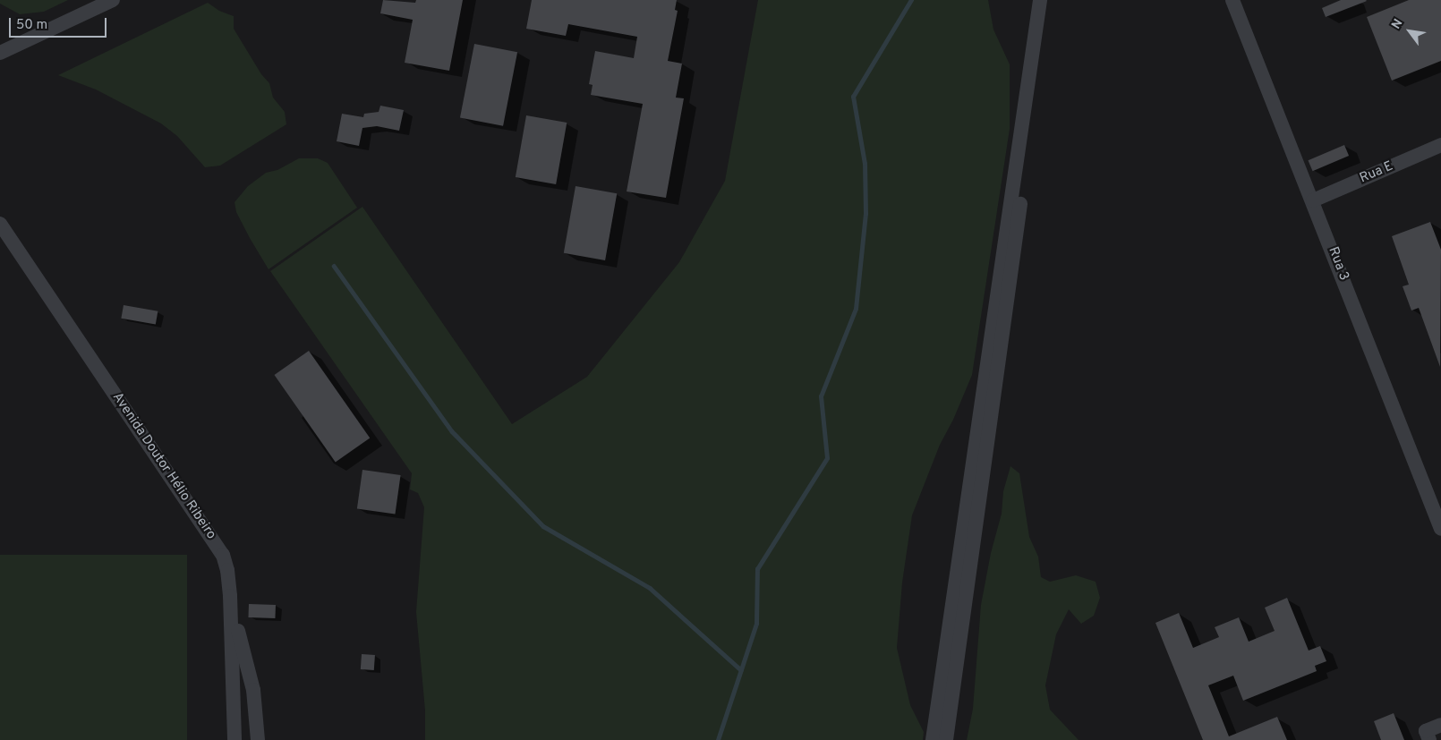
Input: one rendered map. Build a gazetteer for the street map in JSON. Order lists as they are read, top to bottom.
{
  "streets": {
    "street": ["Rua E", "Rua 3", "Avenida Doutor Hélio Ribeiro"]
  },
  "crossings": [
    ["Rua E", "Rua 3"]
  ],
  "scale_bar": "50 m",
  "north": "top left"
}
